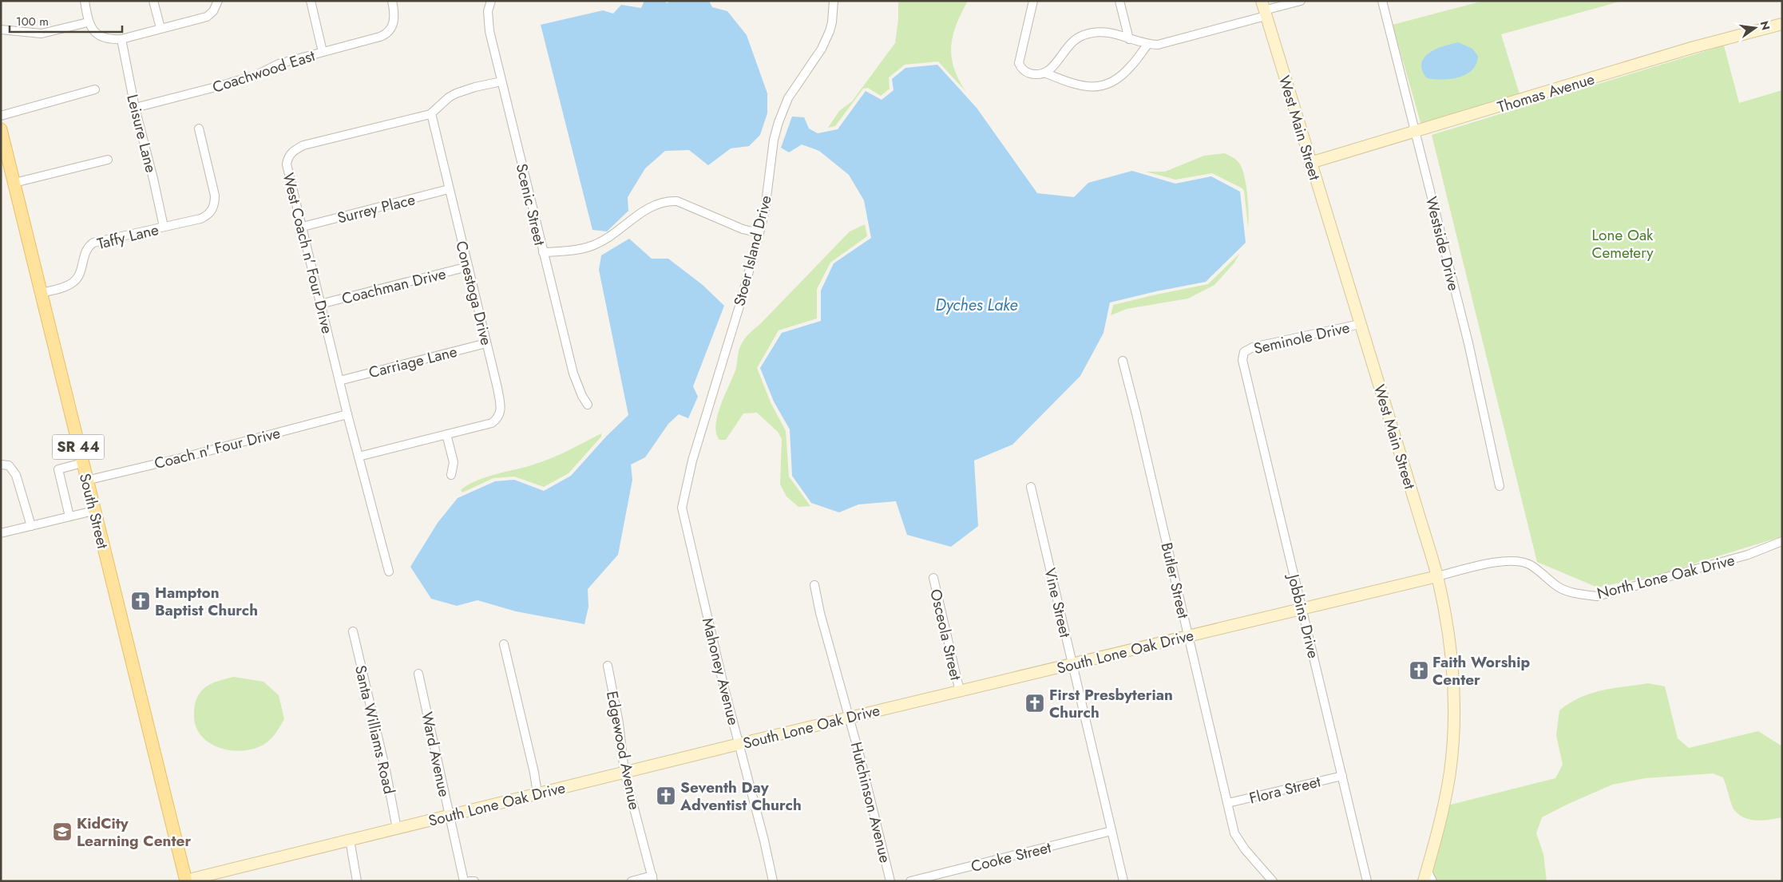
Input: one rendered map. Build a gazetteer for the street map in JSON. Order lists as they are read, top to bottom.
{
  "streets": {
    "main road": ["SR 44", "South Street"],
    "street": [
      "Coachwood East",
      "Thomas Avenue",
      "West Main Street",
      "Leisure Lane",
      "Scenic Street",
      "Surrey Place",
      "Taffy Lane",
      "Westside Drive",
      "Stoer Island Drive",
      "West Coach n' Four Drive",
      "Coachman Drive",
      "Conestoga Drive",
      "Seminole Drive",
      "Carriage Lane",
      "Coach n' Four Drive",
      "North Lone Oak Drive",
      "Butler Street",
      "Vine Street",
      "Jobbins Drive",
      "Osceola Street",
      "South Lone Oak Drive",
      "Mahoney Avenue",
      "Santa Williams Road",
      "Edgewood Avenue",
      "Ward Avenue",
      "Flora Street",
      "Hutchinson Avenue",
      "Cooke Street"
    ]
  },
  "crossings": [
    ["Coachwood East", "Leisure Lane"],
    ["Thomas Avenue", "West Main Street"],
    ["Thomas Avenue", "Westside Drive"],
    ["West Main Street", "Seminole Drive"],
    ["West Main Street", "North Lone Oak Drive"],
    ["West Main Street", "South Lone Oak Drive"],
    ["Leisure Lane", "Taffy Lane"],
    ["Scenic Street", "West Coach n' Four Drive"],
    ["Surrey Place", "West Coach n' Four Drive"],
    ["Surrey Place", "Conestoga Drive"],
    ["Taffy Lane", "South Street"],
    ["Stoer Island Drive", "Mahoney Avenue"],
    ["West Coach n' Four Drive", "Coachman Drive"],
    ["West Coach n' Four Drive", "Conestoga Drive"],
    ["West Coach n' Four Drive", "Carriage Lane"],
    ["West Coach n' Four Drive", "Coach n' Four Drive"],
    ["Coachman Drive", "Conestoga Drive"],
    ["Conestoga Drive", "Carriage Lane"],
    ["Seminole Drive", "Jobbins Drive"],
    ["Coach n' Four Drive", "South Street"],
    ["South Street", "South Lone Oak Drive"],
    ["North Lone Oak Drive", "South Lone Oak Drive"],
    ["Butler Street", "South Lone Oak Drive"],
    ["Butler Street", "Flora Street"],
    ["Vine Street", "South Lone Oak Drive"],
    ["Vine Street", "Cooke Street"],
    ["Jobbins Drive", "South Lone Oak Drive"],
    ["Jobbins Drive", "Flora Street"],
    ["Osceola Street", "South Lone Oak Drive"],
    ["South Lone Oak Drive", "Mahoney Avenue"],
    ["South Lone Oak Drive", "Santa Williams Road"],
    ["South Lone Oak Drive", "Edgewood Avenue"],
    ["South Lone Oak Drive", "Ward Avenue"],
    ["South Lone Oak Drive", "Hutchinson Avenue"]
  ],
  "water": ["Dyches Lake"],
  "parks": ["Lone Oak Cemetery"],
  "places": {
    "church": [
      "Hampton Baptist Church",
      "Faith Worship Center",
      "First Presbyterian Church",
      "Seventh Day Adventist Church"
    ],
    "school or university": ["KidCity Learning Center"]
  },
  "scale_bar": "100 m",
  "north": "right"
}
